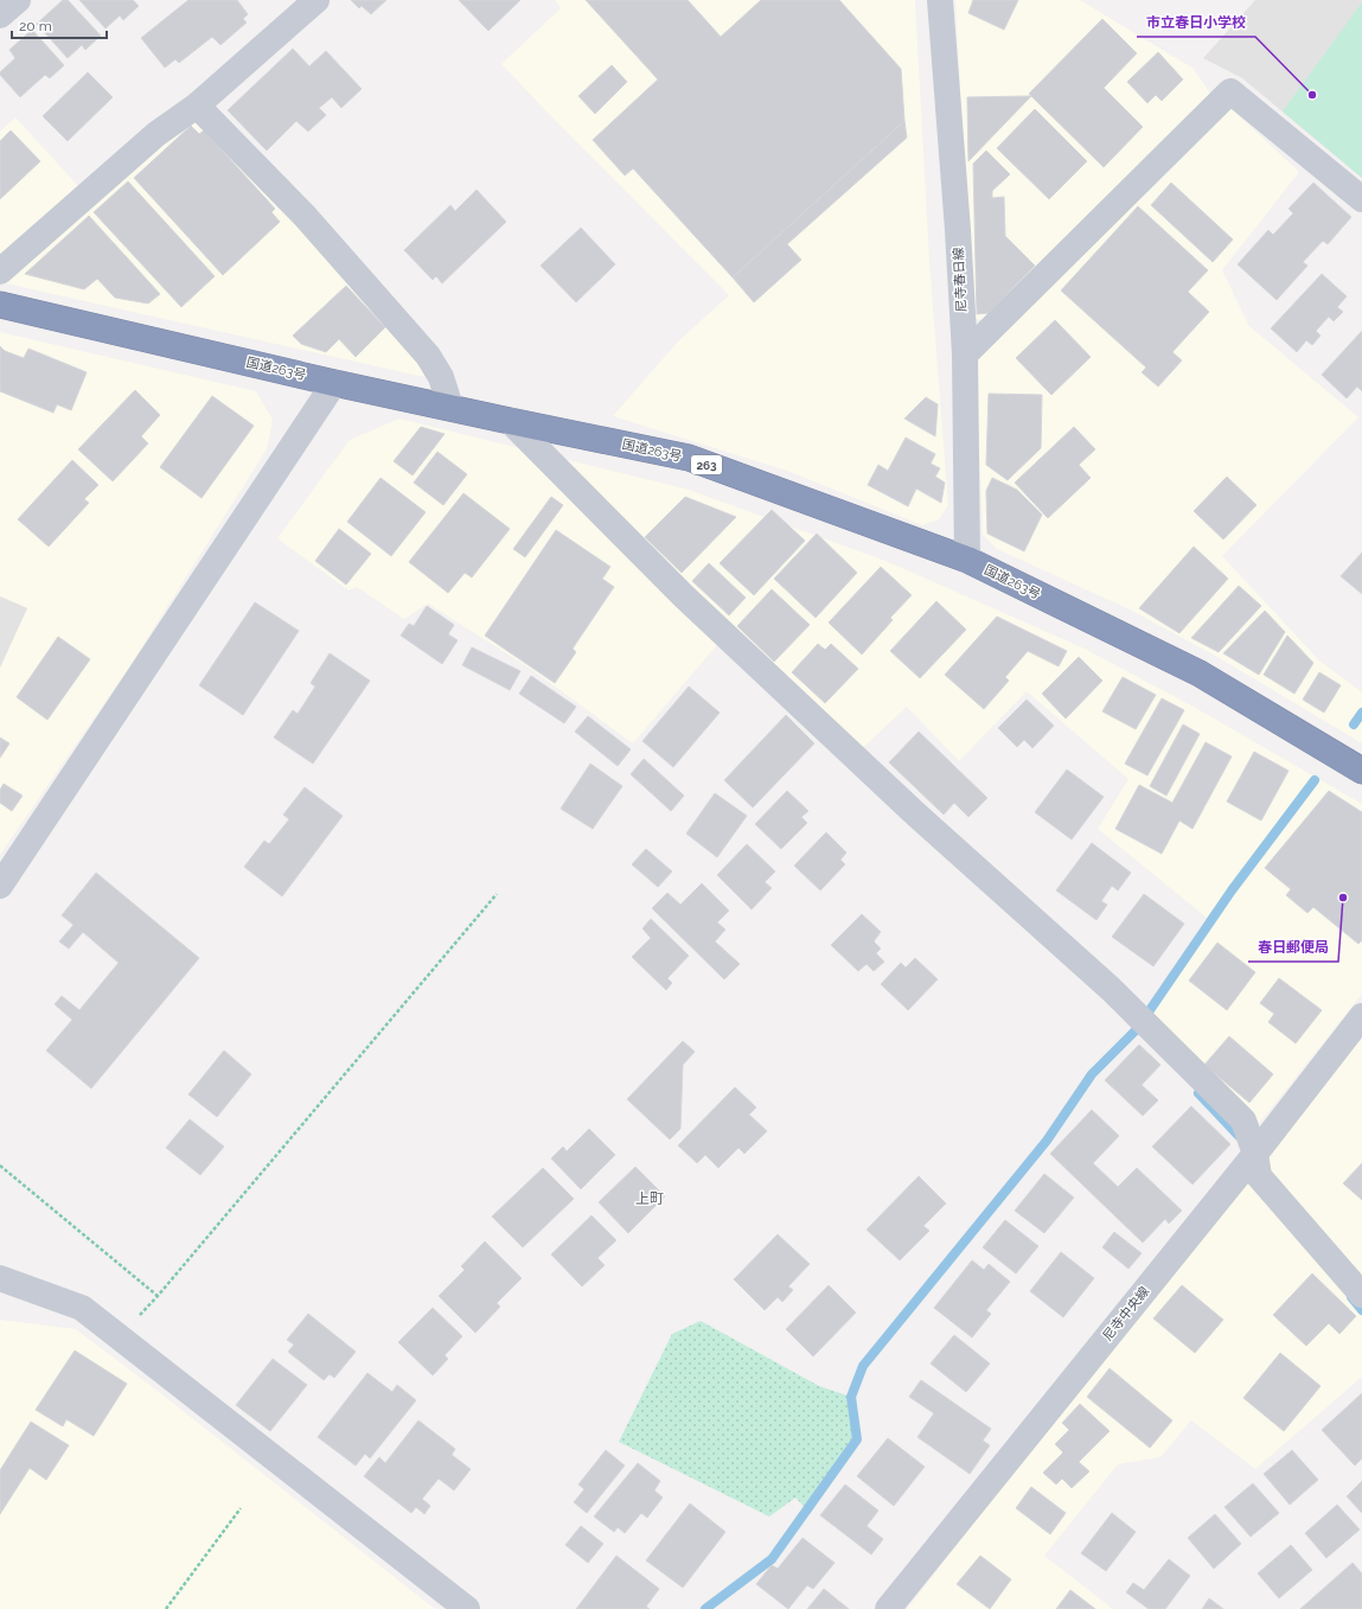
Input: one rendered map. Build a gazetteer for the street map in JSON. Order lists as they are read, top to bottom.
{
  "streets": {
    "highway": ["国道263号", "263"],
    "street": ["尼寺春日線", "尼寺中央線"]
  },
  "crossings": [
    ["尼寺春日線", "国道263号"]
  ],
  "districts": ["上町"],
  "places": ["市立春日小学校", "春日郵便局"],
  "scale_bar": "20 m"
}
